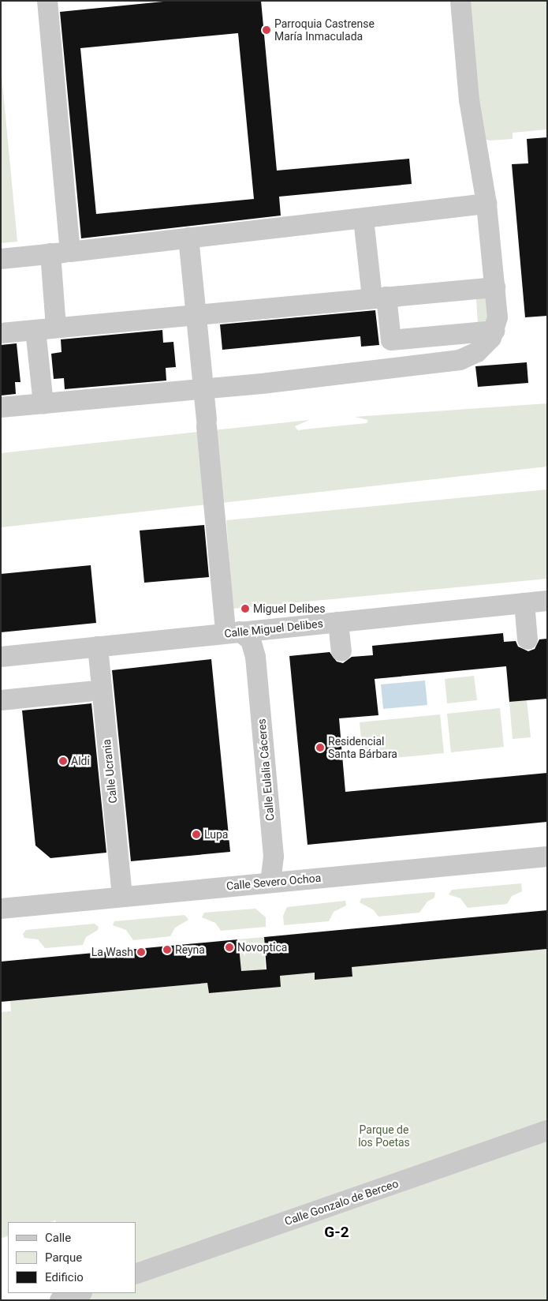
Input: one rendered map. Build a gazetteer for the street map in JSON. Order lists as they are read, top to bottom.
{
  "streets": {
    "street": [
      "Calle Miguel Delibes",
      "Calle Eulalia Cáceres",
      "Calle Ucrania",
      "Calle Severo Ochoa",
      "Calle Gonzalo de Berceo"
    ]
  },
  "crossings": [
    ["Calle Miguel Delibes", "Calle Eulalia Cáceres"],
    ["Calle Miguel Delibes", "Calle Ucrania"],
    ["Calle Eulalia Cáceres", "Calle Severo Ochoa"],
    ["Calle Ucrania", "Calle Severo Ochoa"]
  ],
  "districts": ["G-2"],
  "parks": ["Parque de los Poetas"],
  "places": [
    "Parroquia Castrense María Inmaculada",
    "Miguel Delibes",
    "Residencial Santa Bárbara",
    "Aldi",
    "Lupa",
    "Novoptica",
    "Reyna",
    "La Wash"
  ],
  "legend": ["Calle", "Parque", "Edificio"]
}
